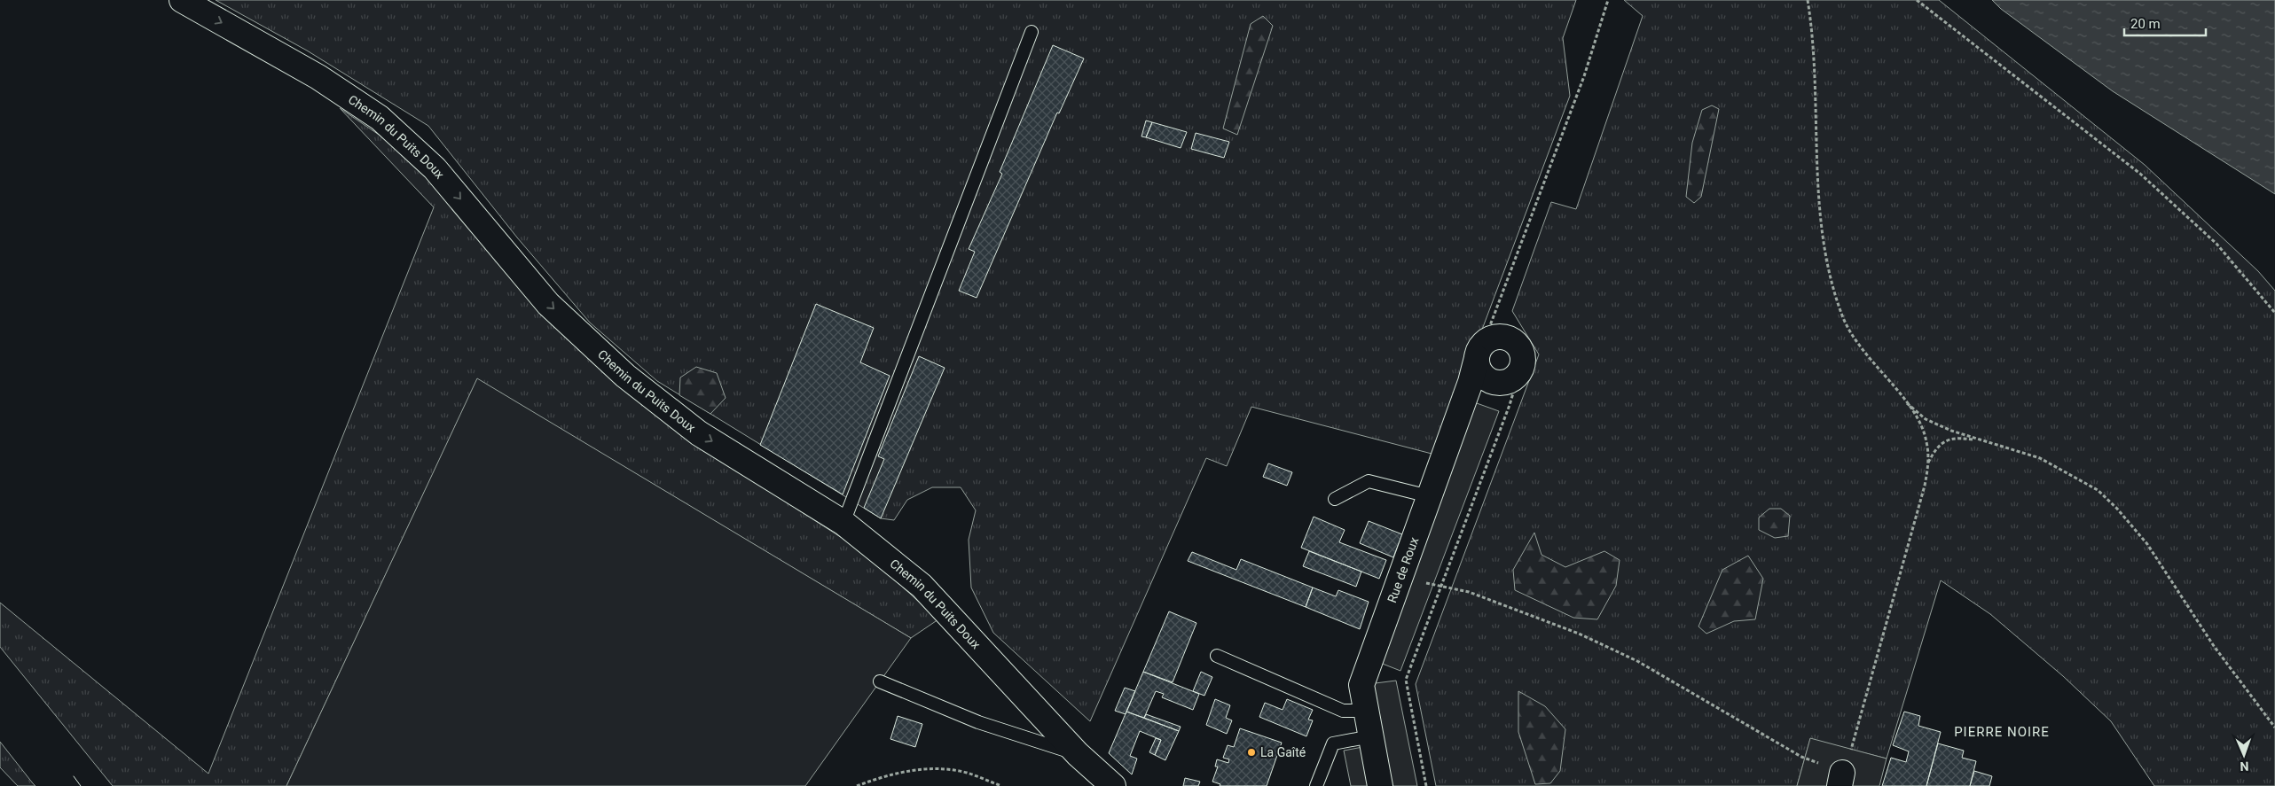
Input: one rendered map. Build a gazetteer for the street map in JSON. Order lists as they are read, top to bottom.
{
  "streets": {
    "street": ["Chemin du Puits Doux", "Rue de Roux"]
  },
  "one_way": ["Chemin du Puits Doux"],
  "districts": ["PIERRE NOIRE"],
  "places": ["La Gaîté"],
  "scale_bar": "20 m",
  "north": "bottom"
}
